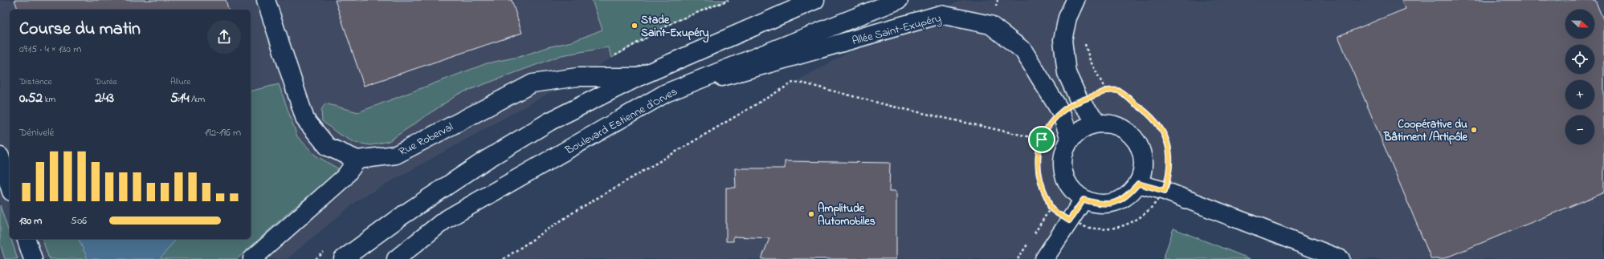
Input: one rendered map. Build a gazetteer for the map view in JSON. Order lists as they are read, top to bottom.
{
  "streets": {
    "street": ["Allée Saint-Exupéry", "Boulevard Estienne d'Orves", "Rue Roberval"]
  },
  "crossings": [
    ["Allée Saint-Exupéry", "Boulevard Estienne d'Orves"]
  ],
  "places": ["Stade Saint-Exupéry", "Coopérative du Bâtiment /Artipôle", "Amplitude Automobiles"],
  "north": "right",
  "page": {
    "map_buttons": ["+", "−"],
    "heading": ["Course du matin", "09:15 · 4 × 130 m"],
    "stats": [
      ["Distance", "0.52 km"],
      ["Durée", "2:43"],
      ["Allure", "5:14 /km"]
    ],
    "chart": ["Dénivelé", "192–196 m"],
    "list": [
      {
        "name": "130 m",
        "note": "5:06"
      }
    ]
  }
}
